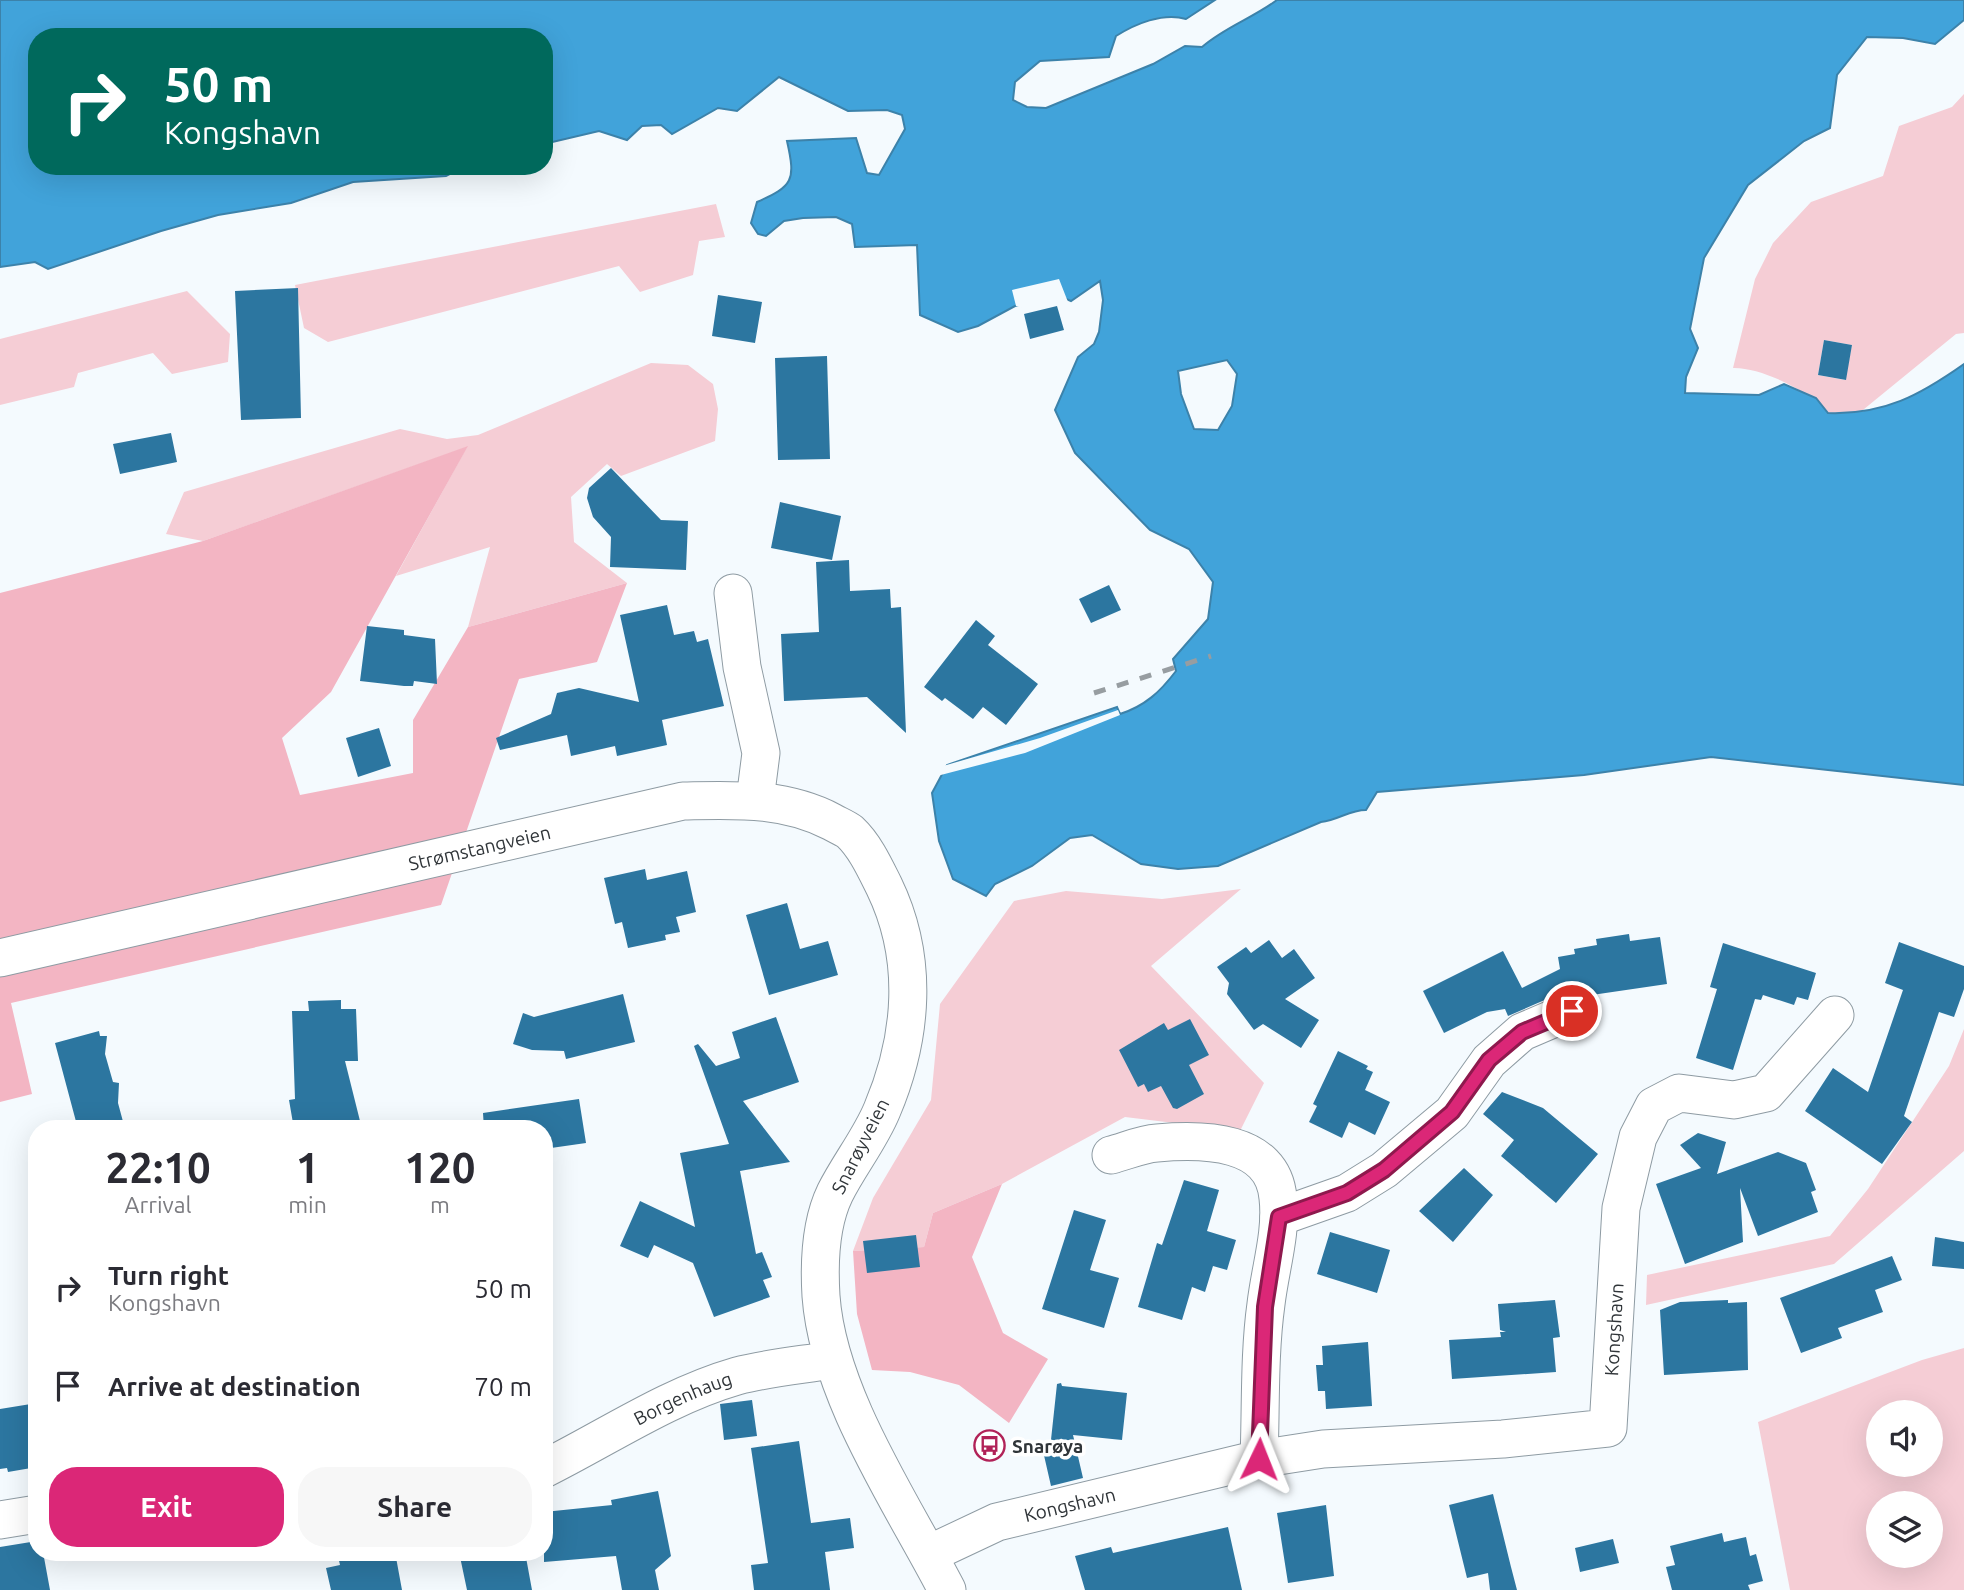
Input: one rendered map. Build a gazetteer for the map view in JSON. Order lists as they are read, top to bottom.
{
  "streets": {
    "street": [
      "Strømstangveien",
      "Snarøyveien",
      "Kongshavn",
      "Borgenhaug"
    ]
  },
  "crossings": [
    ["Strømstangveien", "Snarøyveien"],
    ["Snarøyveien", "Kongshavn"],
    ["Snarøyveien", "Borgenhaug"]
  ],
  "places": {
    "bus stop": ["Snarøya"]
  },
  "page": {
    "turn": ["50 m", "Kongshavn"],
    "eta": [
      "22:10",
      "Arrival",
      "1",
      "min",
      "120",
      "m"
    ],
    "list": [
      {
        "name": "Turn right",
        "note": "Kongshavn",
        "value": "50 m"
      },
      {
        "name": "Arrive at destination",
        "value": "70 m"
      }
    ],
    "buttons": ["Exit", "Share"]
  }
}
